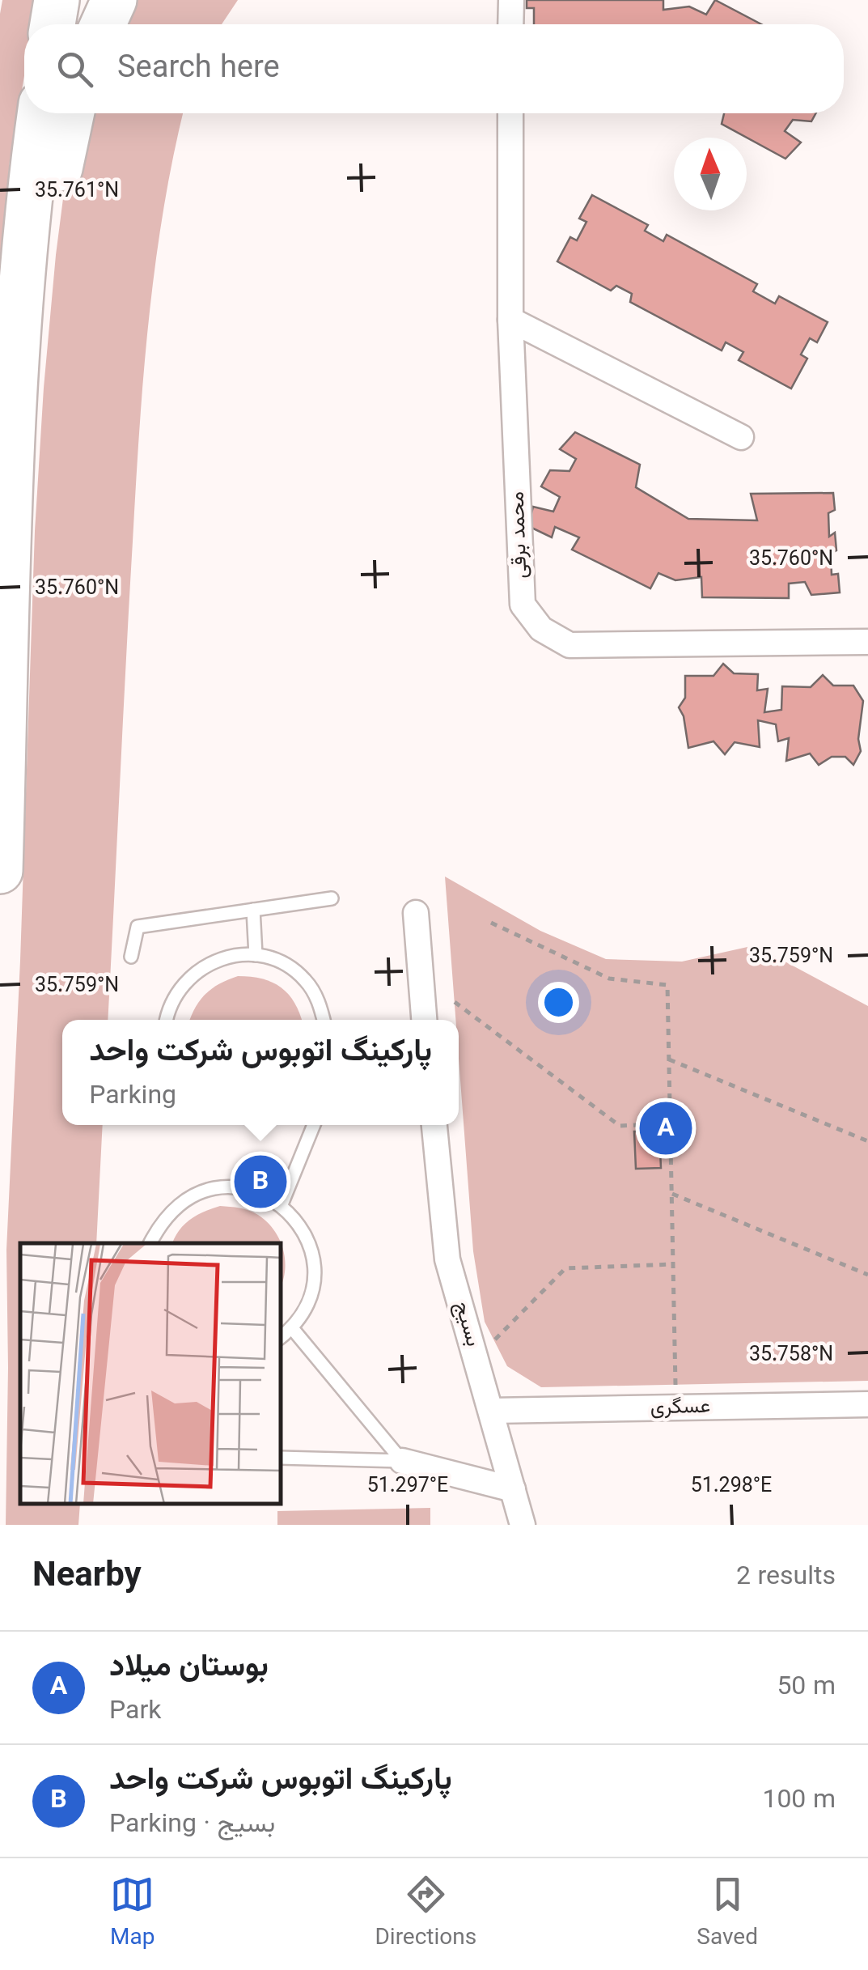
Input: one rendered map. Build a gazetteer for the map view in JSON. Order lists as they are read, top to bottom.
{
  "streets": {
    "street": ["محمد برقی", "بسیج", "عسگری"]
  },
  "crossings": [
    ["بسیج", "عسگری"]
  ],
  "north": "top",
  "page": {
    "search": "Search here",
    "popup": ["پارکینگ اتوبوس شرکت واحد", "Parking"],
    "pins": ["A", "B"],
    "heading": ["Nearby", "2 results"],
    "list": [
      {
        "mark": "A",
        "name": "بوستان میلاد",
        "note": "Park",
        "value": "50 m"
      },
      {
        "mark": "B",
        "name": "پارکینگ اتوبوس شرکت واحد",
        "note": "Parking · بسیج",
        "value": "100 m"
      }
    ],
    "nav": ["Map", "Directions", "Saved"]
  },
  "coordinates": [
    "35.761°N",
    "35.760°N",
    "35.759°N",
    "35.758°N",
    "51.297°E",
    "51.298°E"
  ]
}
